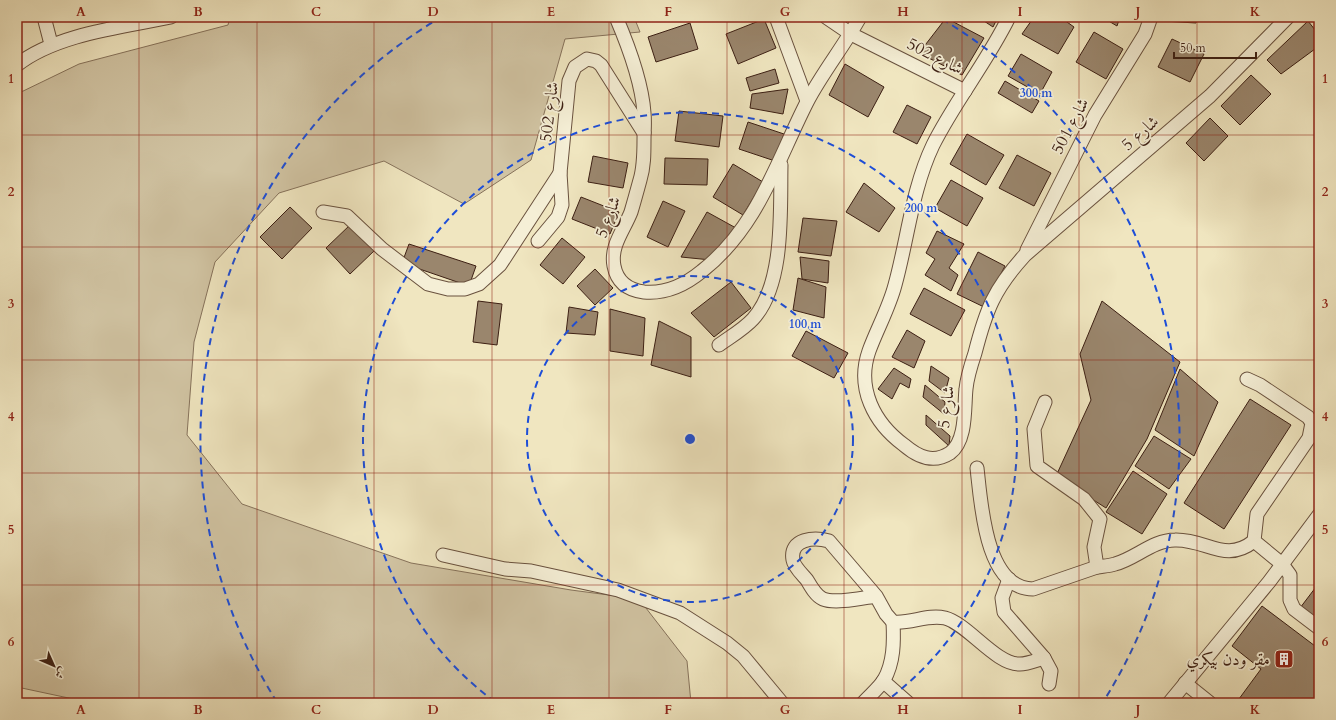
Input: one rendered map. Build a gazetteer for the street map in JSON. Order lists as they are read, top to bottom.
{
  "streets": {
    "street": ["شارع 502", "شارع 501", "شارع 5"]
  },
  "crossings": [
    ["شارع 502", "شارع 5"],
    ["شارع 501", "شارع 5"]
  ],
  "places": {
    "building": ["مقر ودن بيكري"]
  },
  "scale_bar": "50 m",
  "north": "bottom right",
  "grid": {
    "columns": [
      "A",
      "B",
      "C",
      "D",
      "E",
      "F",
      "G",
      "H",
      "I",
      "J",
      "K"
    ],
    "rows": [
      "1",
      "2",
      "3",
      "4",
      "5",
      "6"
    ]
  },
  "rings": ["300 m", "200 m", "100 m"]
}
